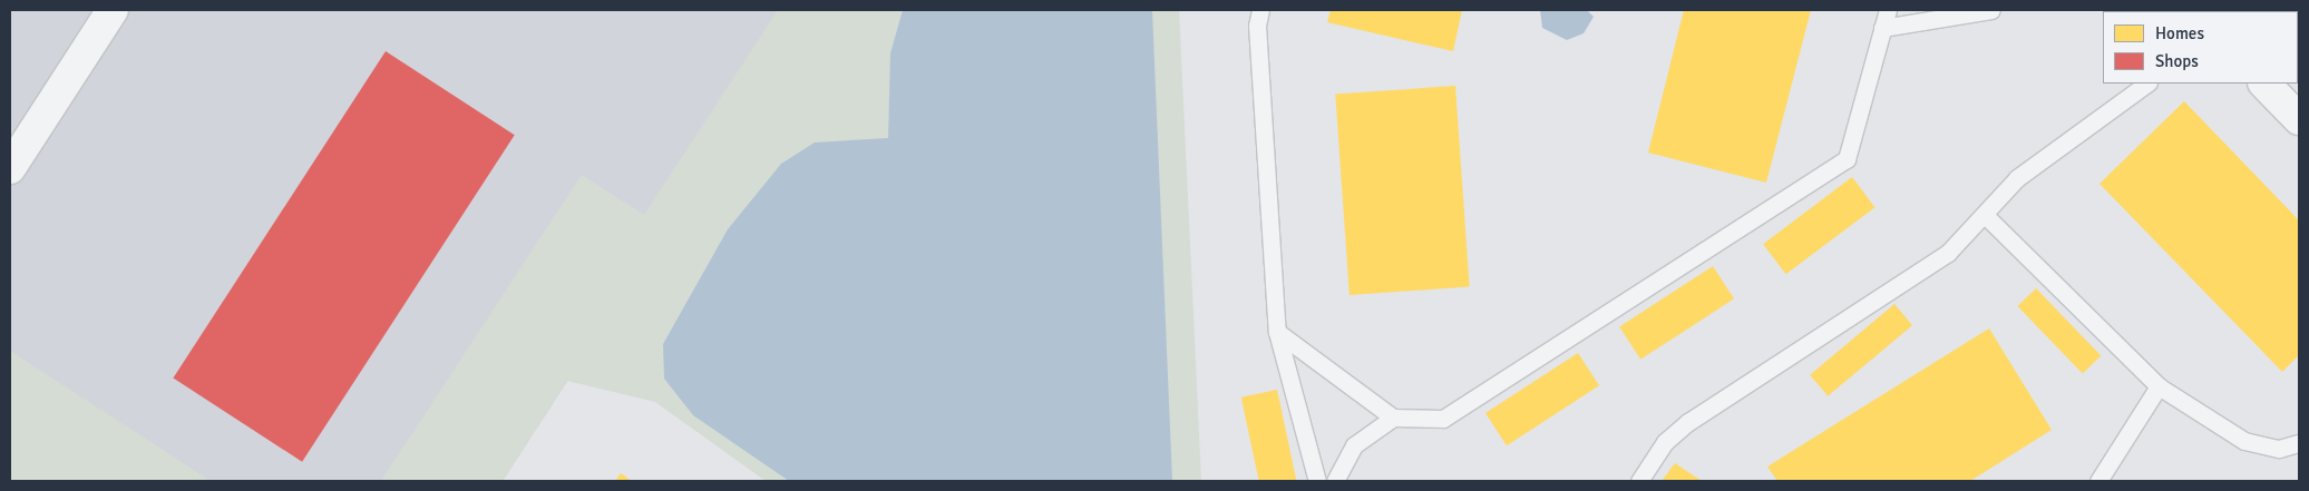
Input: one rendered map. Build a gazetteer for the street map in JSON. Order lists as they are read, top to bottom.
{
  "legend": ["Homes", "Shops"]
}
